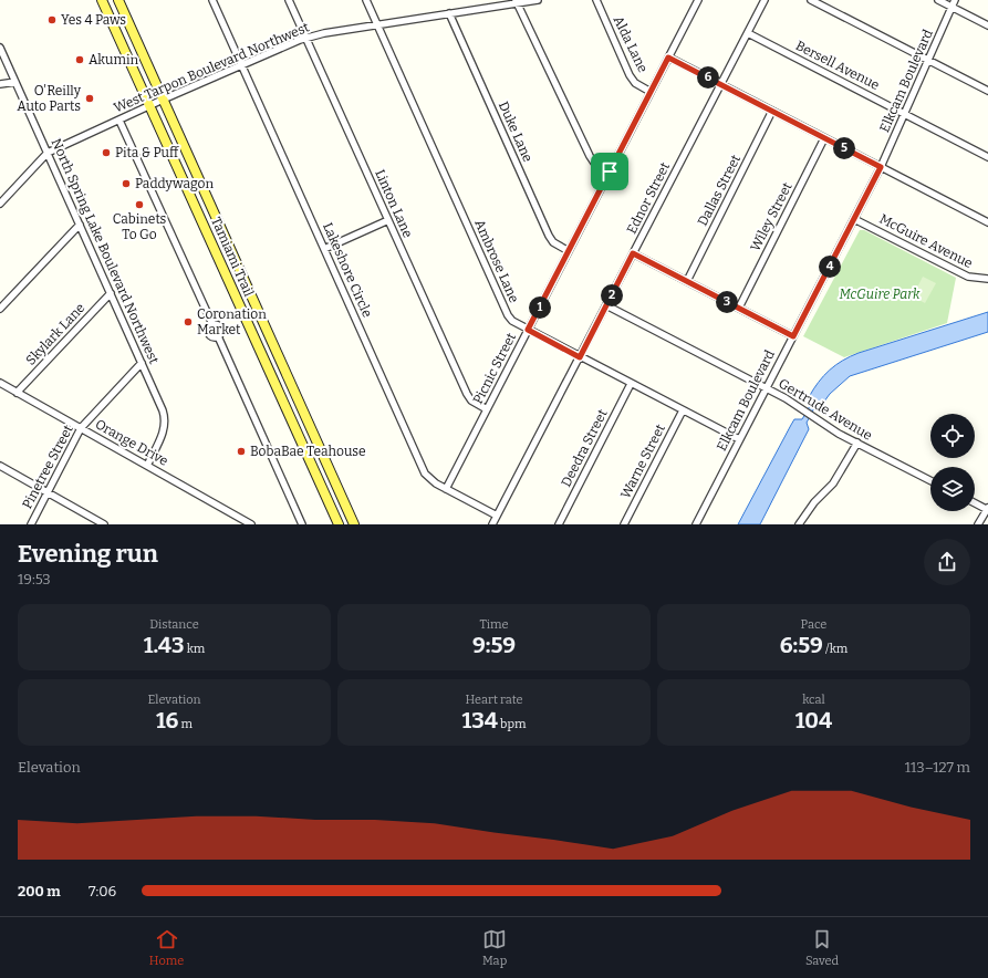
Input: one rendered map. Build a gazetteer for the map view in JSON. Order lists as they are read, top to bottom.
{
  "streets": {
    "main road": ["Tamiami Trail"],
    "street": [
      "Alda Lane",
      "Bersell Avenue",
      "West Tarpon Boulevard Northwest",
      "Elkcam Boulevard",
      "Duke Lane",
      "Dallas Street",
      "Ednor Street",
      "Linton Lane",
      "Wiley Street",
      "McGuire Avenue",
      "North Spring Lake Boulevard Northwest",
      "Ambrose Lane",
      "Lakeshore Circle",
      "Skylark Lane",
      "Picnic Street",
      "Gertrude Avenue",
      "Orange Drive",
      "Deedra Street",
      "Warne Street",
      "Pinetree Street"
    ]
  },
  "crossings": [
    ["Alda Lane", "Picnic Street"],
    ["Bersell Avenue", "Elkcam Boulevard"],
    ["Bersell Avenue", "Ednor Street"],
    ["West Tarpon Boulevard Northwest", "Duke Lane"],
    ["West Tarpon Boulevard Northwest", "Linton Lane"],
    ["West Tarpon Boulevard Northwest", "North Spring Lake Boulevard Northwest"],
    ["West Tarpon Boulevard Northwest", "Tamiami Trail"],
    ["West Tarpon Boulevard Northwest", "Ambrose Lane"],
    ["West Tarpon Boulevard Northwest", "Lakeshore Circle"],
    ["Elkcam Boulevard", "McGuire Avenue"],
    ["Elkcam Boulevard", "Ambrose Lane"],
    ["Elkcam Boulevard", "Gertrude Avenue"],
    ["Duke Lane", "Picnic Street"],
    ["Ednor Street", "Ambrose Lane"],
    ["Ednor Street", "Lakeshore Circle"],
    ["Ednor Street", "Gertrude Avenue"],
    ["Linton Lane", "Picnic Street"],
    ["North Spring Lake Boulevard Northwest", "Skylark Lane"],
    ["North Spring Lake Boulevard Northwest", "Orange Drive"],
    ["North Spring Lake Boulevard Northwest", "Pinetree Street"],
    ["Ambrose Lane", "Picnic Street"],
    ["Ambrose Lane", "Deedra Street"],
    ["Ambrose Lane", "Warne Street"],
    ["Lakeshore Circle", "Picnic Street"],
    ["Skylark Lane", "Orange Drive"],
    ["Orange Drive", "Pinetree Street"]
  ],
  "parks": ["McGuire Park"],
  "places": [
    "Yes 4 Paws",
    "Akumin",
    "O'Reilly Auto Parts",
    "Pita & Puff",
    "Paddywagon",
    "Cabinets To Go",
    "Coronation Market",
    "BobaBae Teahouse"
  ],
  "page": {
    "pins": [
      "6",
      "5",
      "4",
      "2",
      "3",
      "1"
    ],
    "heading": ["Evening run", "19:53"],
    "stats": [
      ["Distance", "1.43 km"],
      ["Time", "9:59"],
      ["Pace", "6:59 /km"],
      ["Elevation", "16 m"],
      ["Heart rate", "134 bpm"],
      ["kcal", "104"]
    ],
    "chart": ["Elevation", "113–127 m"],
    "list": [
      {
        "name": "200 m",
        "note": "7:06"
      }
    ],
    "tabs": ["Home", "Map", "Saved"]
  }
}
